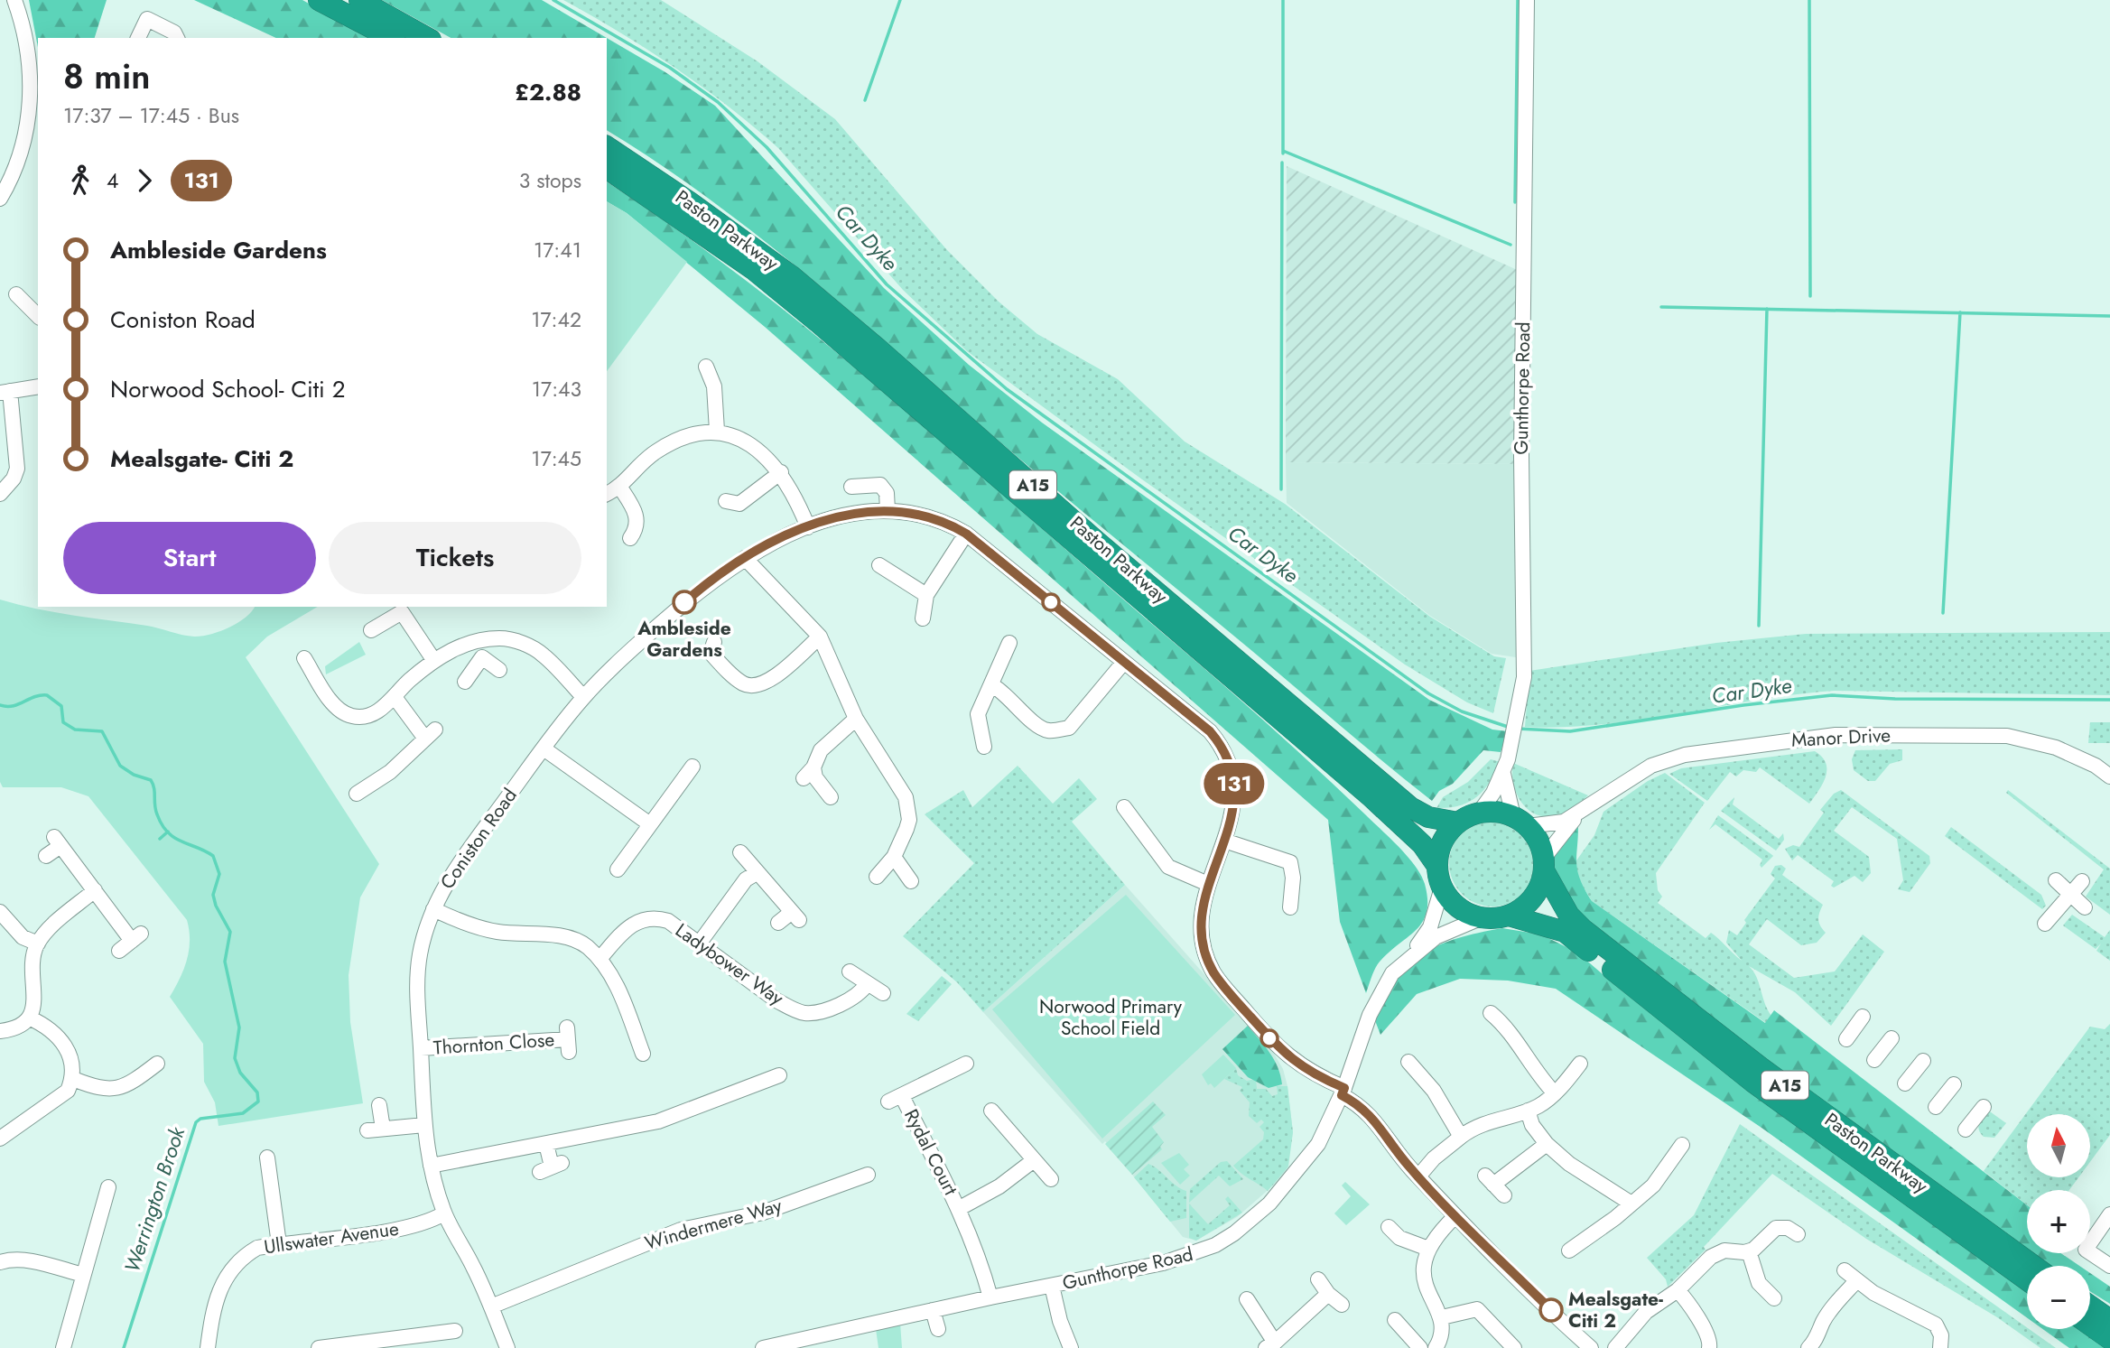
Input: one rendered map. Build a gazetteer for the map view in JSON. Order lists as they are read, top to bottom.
{
  "streets": {
    "highway": ["Paston Parkway", "A15"],
    "street": [
      "Gunthorpe Road",
      "Manor Drive",
      "Coniston Road",
      "Ladybower Way",
      "Thornton Close",
      "Rydal Court",
      "Windermere Way",
      "Ullswater Avenue"
    ]
  },
  "crossings": [
    ["Paston Parkway", "Gunthorpe Road"],
    ["Paston Parkway", "Manor Drive"],
    ["Gunthorpe Road", "Manor Drive"],
    ["Gunthorpe Road", "Coniston Road"],
    ["Gunthorpe Road", "Rydal Court"],
    ["Coniston Road", "Thornton Close"],
    ["Coniston Road", "Windermere Way"],
    ["Coniston Road", "Ullswater Avenue"]
  ],
  "water": ["Car Dyke", "Werrington Brook"],
  "parks": ["Norwood Primary School Field"],
  "places": ["Ambleside Gardens", "Mealsgate- Citi 2"],
  "lines": ["bus line 131"],
  "north": "top",
  "page": {
    "on_map": "131",
    "heading": ["8 min", "17:37 – 17:45 · Bus", "£2.88"],
    "legs": ["4", "131", "3 stops"],
    "list": [
      {
        "name": "Ambleside Gardens",
        "value": "17:41"
      },
      {
        "name": "Coniston Road",
        "value": "17:42"
      },
      {
        "name": "Norwood School- Citi 2",
        "value": "17:43"
      },
      {
        "name": "Mealsgate- Citi 2",
        "value": "17:45"
      }
    ],
    "buttons": ["Start", "Tickets"],
    "map_buttons": ["+", "−"]
  }
}
